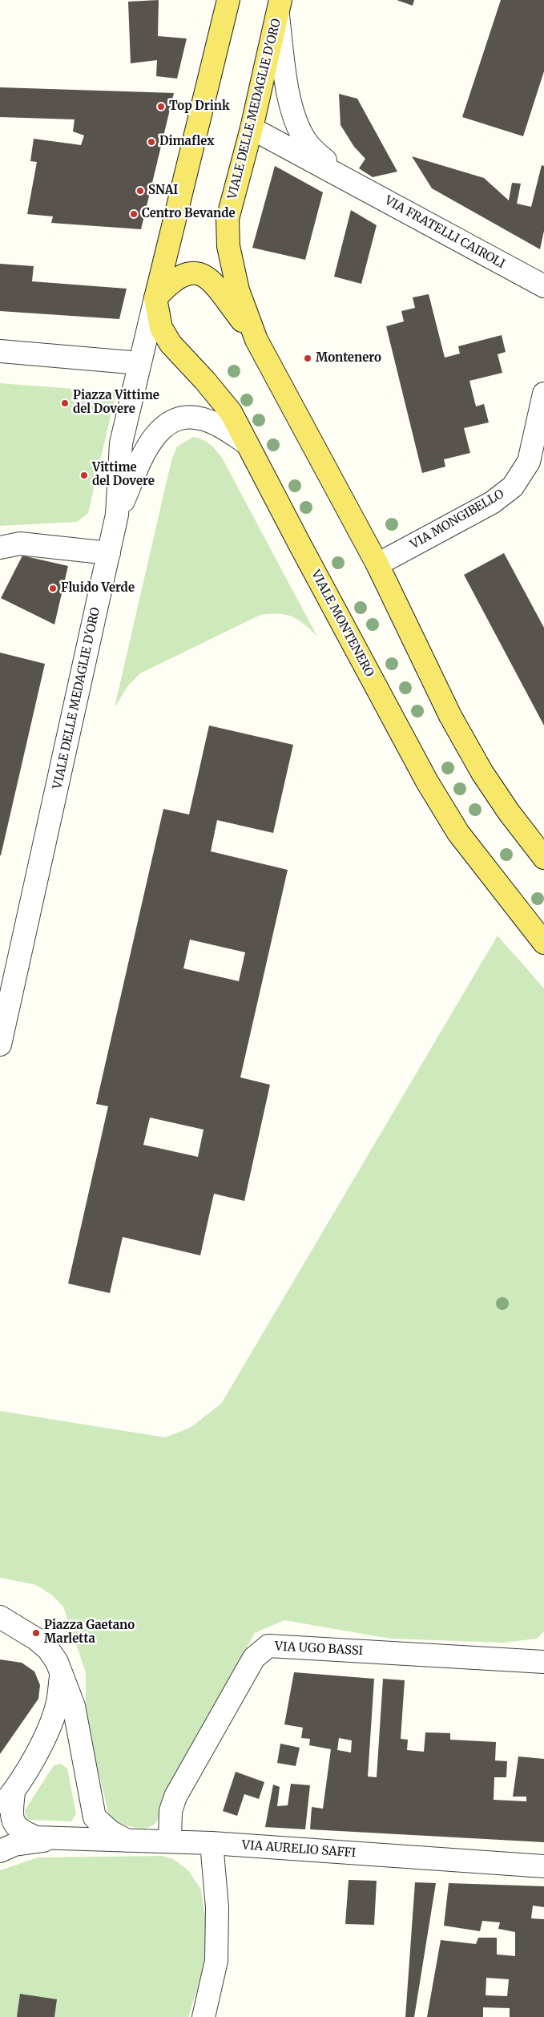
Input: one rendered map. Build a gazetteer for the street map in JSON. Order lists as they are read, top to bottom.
{
  "streets": {
    "main road": ["VIALE DELLE MEDAGLIE D'ORO", "VIALE MONTENERO"],
    "street": [
      "VIA FRATELLI CAIROLI",
      "VIA MONGIBELLO",
      "VIA UGO BASSI",
      "VIA AURELIO SAFFI"
    ]
  },
  "crossings": [
    ["VIALE DELLE MEDAGLIE D'ORO", "VIALE MONTENERO"],
    ["VIA UGO BASSI", "VIA AURELIO SAFFI"]
  ],
  "places": [
    "Top Drink",
    "Dimaflex",
    "SNAI",
    "Centro Bevande",
    "Montenero",
    "Piazza Vittime del Dovere",
    "Vittime del Dovere",
    "Fluido Verde",
    "Piazza Gaetano Marletta"
  ]
}
